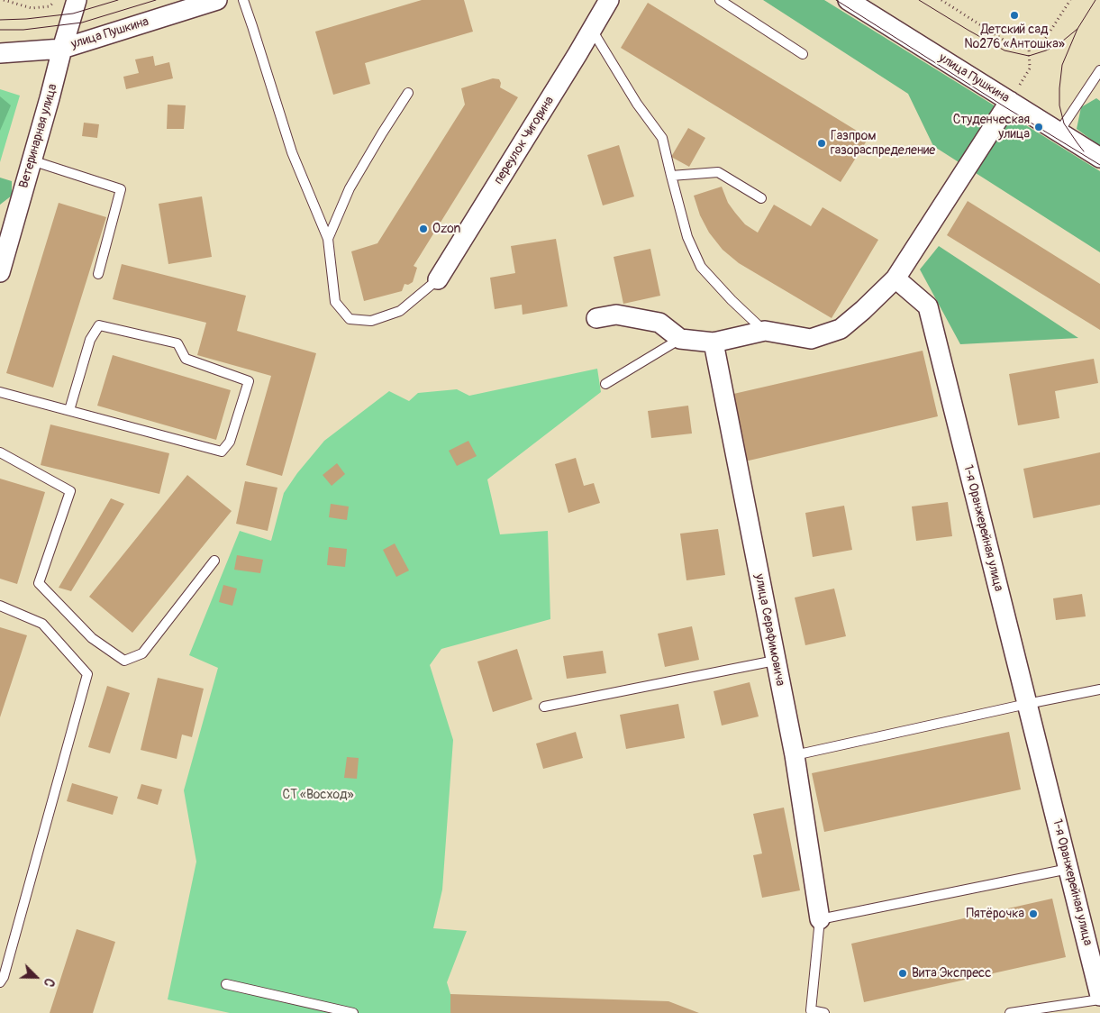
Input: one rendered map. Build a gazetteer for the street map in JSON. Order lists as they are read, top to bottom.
{
  "streets": {
    "street": [
      "улица Пушкина",
      "Ветеринарная улица",
      "переулок Чигорина",
      "1-я Оранжерейная улица",
      "улица Серафимовича"
    ]
  },
  "crossings": [
    ["улица Пушкина", "Ветеринарная улица"]
  ],
  "parks": ["СТ «Восход»"],
  "places": [
    "Детский сад №276 «Антошка»",
    "Студенческая улица",
    "Газпром газораспределение",
    "Ozon",
    "Пятёрочка",
    "Вита Экспресс"
  ],
  "north": "bottom right"
}
